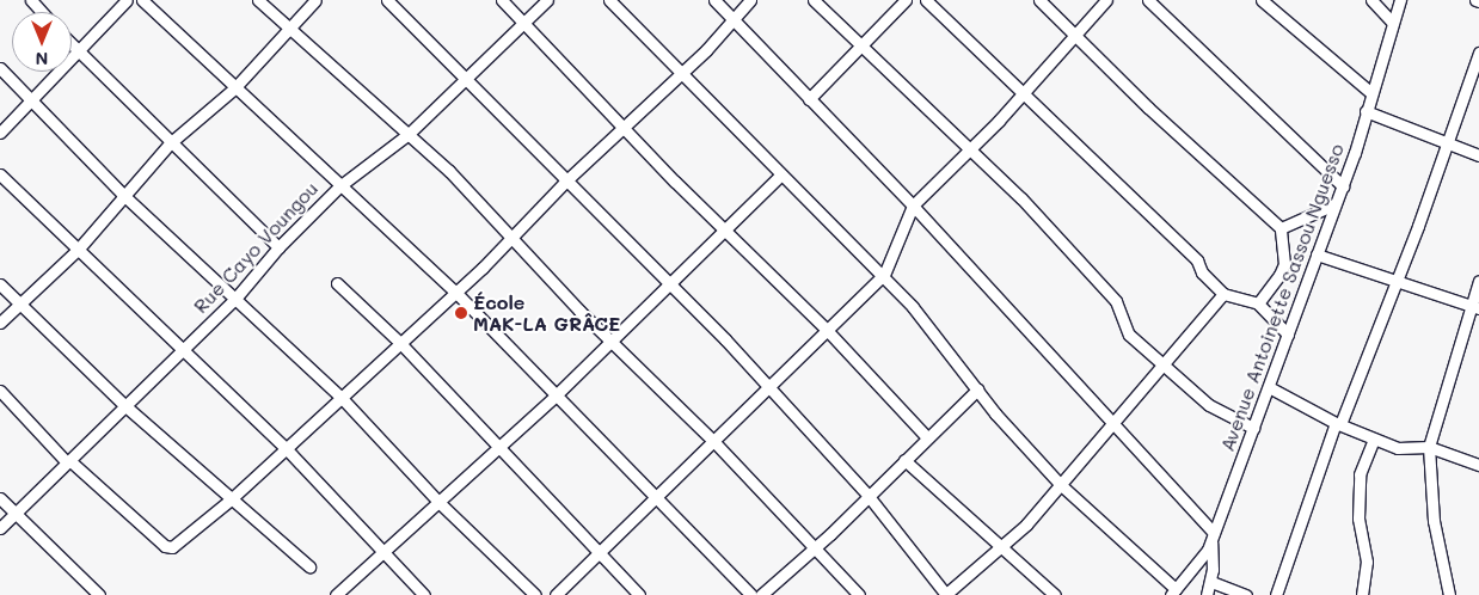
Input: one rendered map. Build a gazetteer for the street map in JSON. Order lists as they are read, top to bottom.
{
  "streets": {
    "street": ["Rue Cayo Voungou", "Avenue Antoinette Sassou Nguesso"]
  },
  "places": ["École MAK-LA GRÂCE"],
  "north": "bottom"
}
